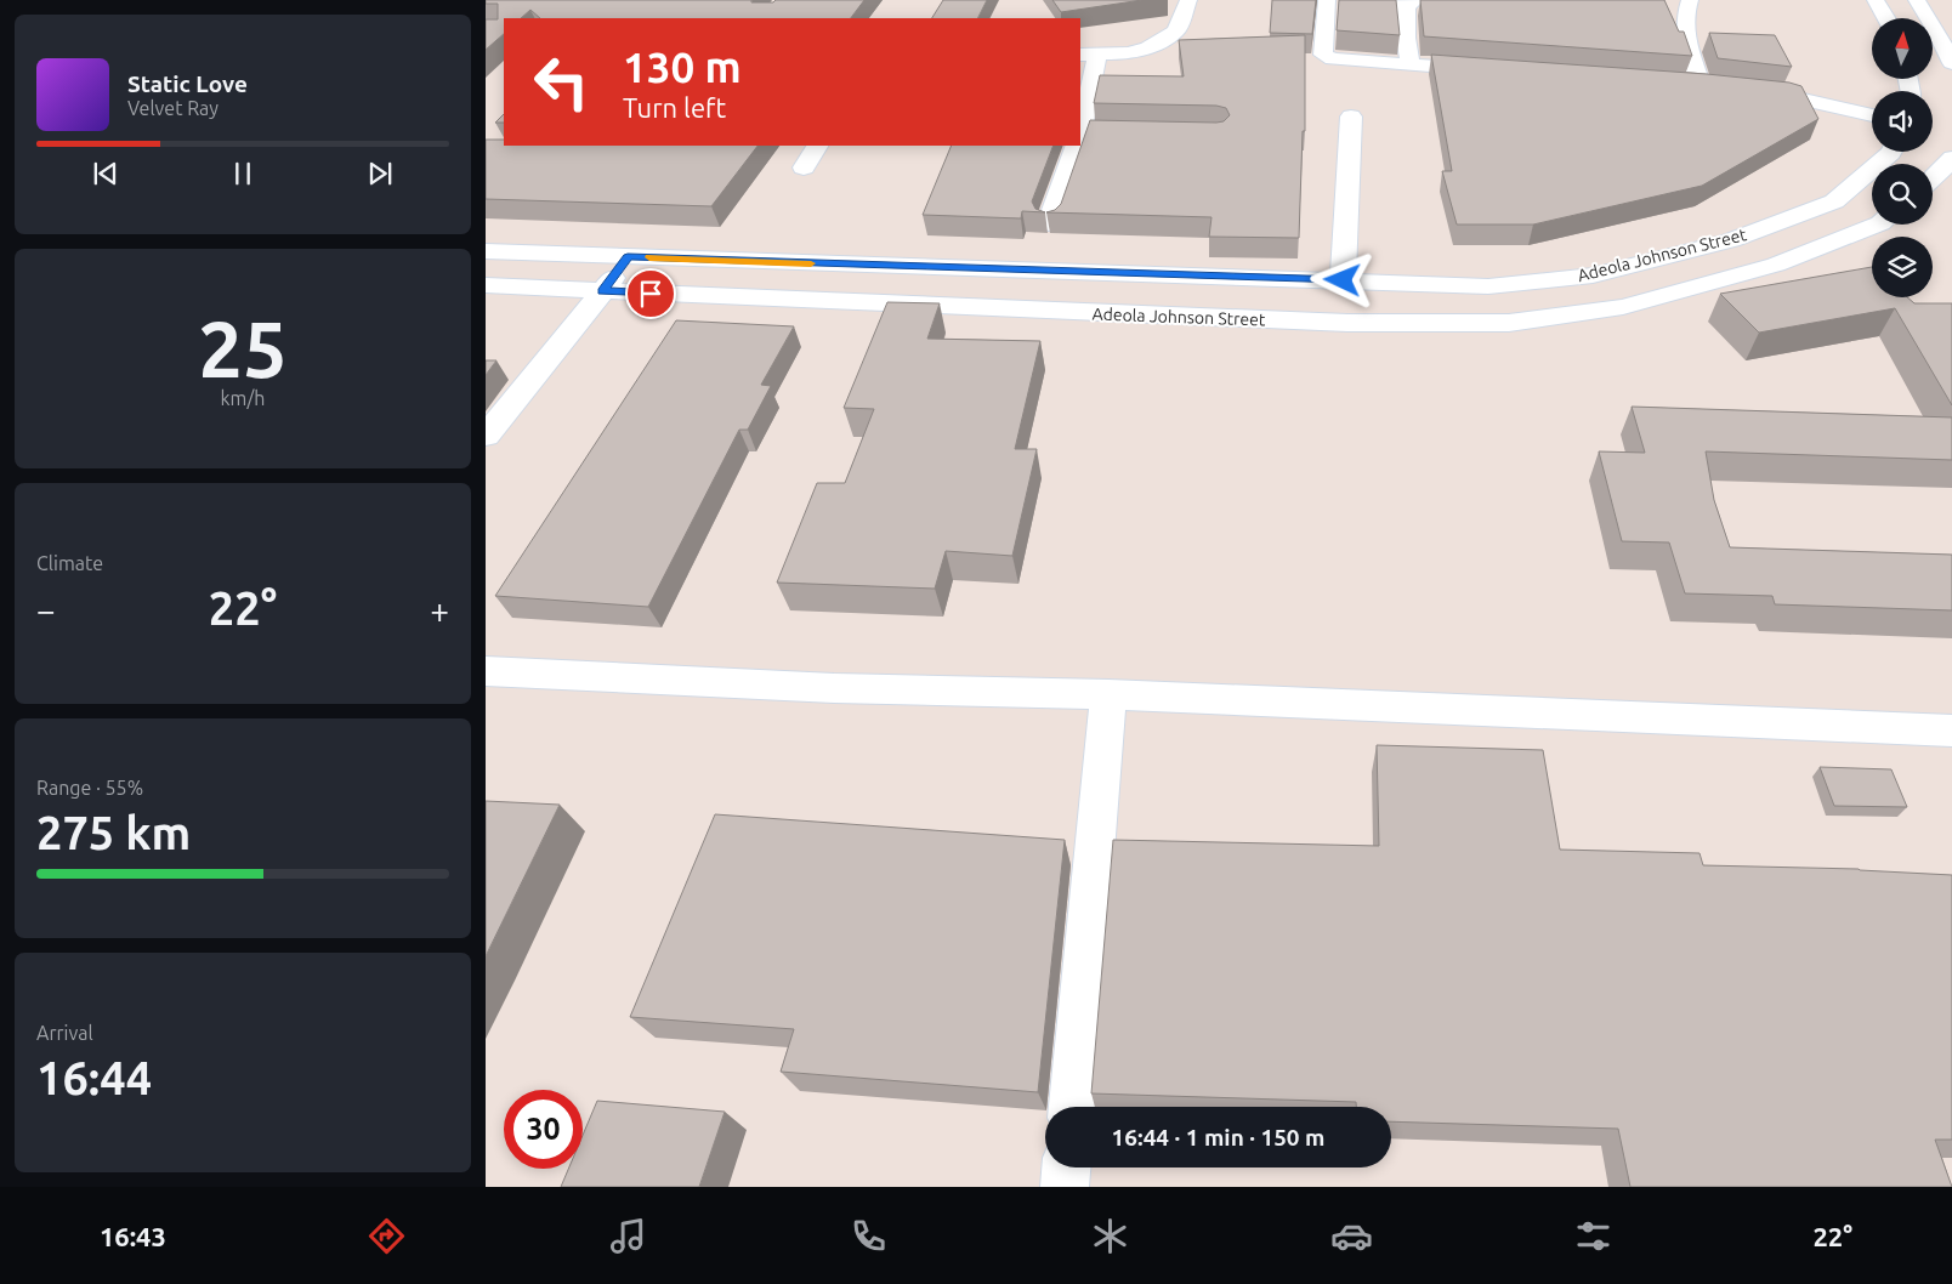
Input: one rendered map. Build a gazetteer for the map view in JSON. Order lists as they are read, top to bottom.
{
  "streets": {
    "street": ["Adeola Johnson Street"]
  },
  "north": "top",
  "page": {
    "turn": ["130 m", "Turn left"],
    "song": ["Static Love", "Velvet Ray"],
    "tile": [
      ["25", "km/h"],
      "Climate",
      ["Range · 55%", "275 km"],
      ["Arrival", "16:44"]
    ],
    "heat": ["−", "22°", "+"],
    "limit": "30",
    "trip": "16:44 · 1 min · 150 m",
    "tabs": ["16:43", "22°"]
  }
}
